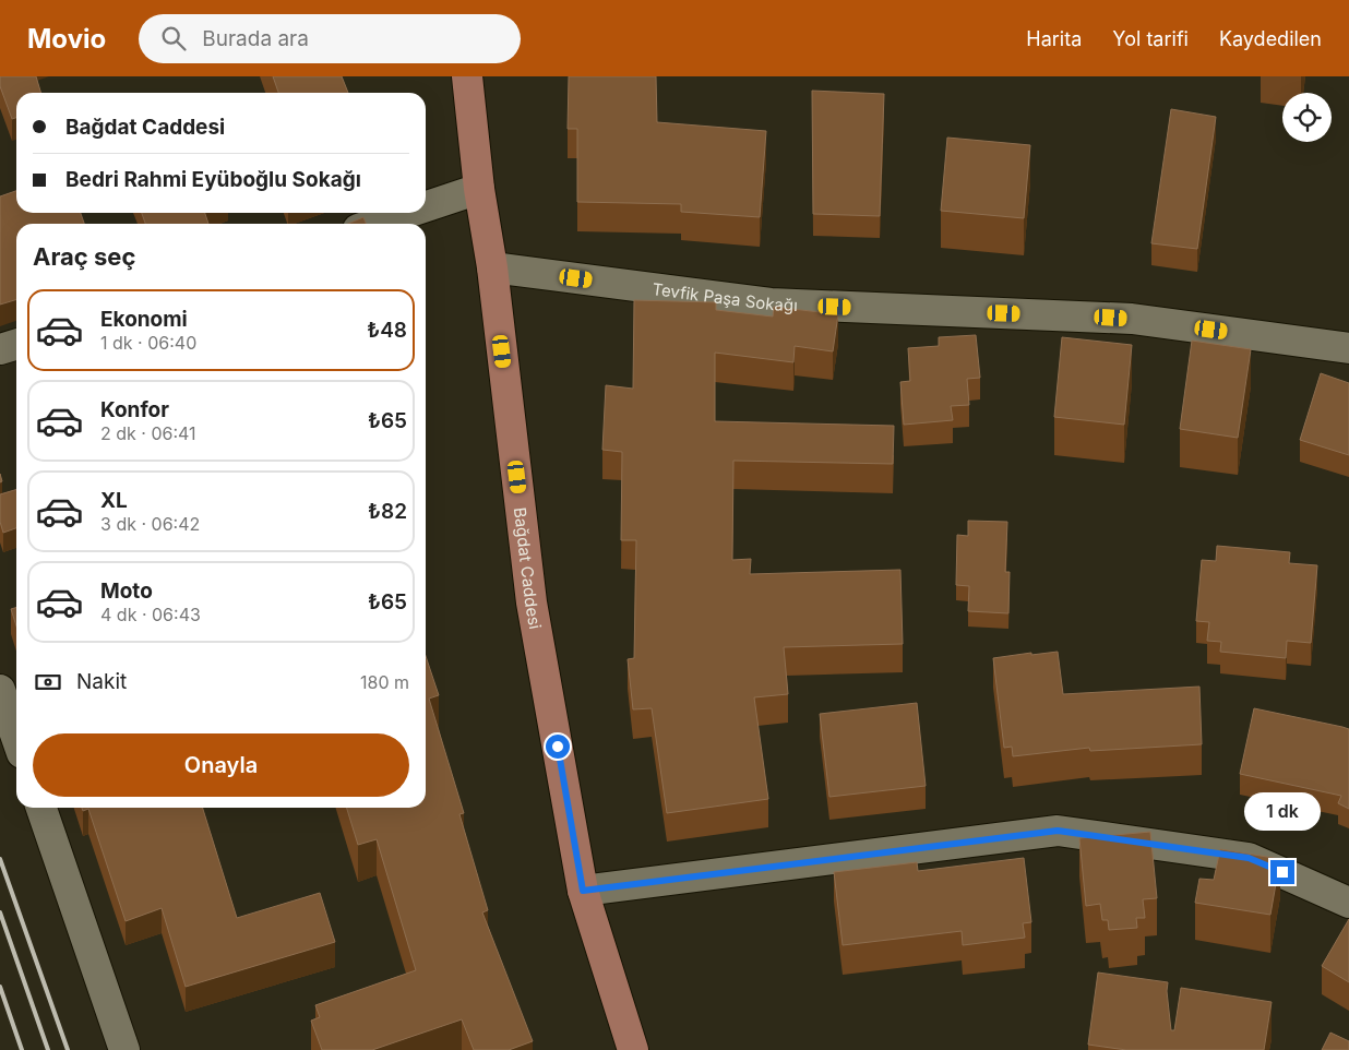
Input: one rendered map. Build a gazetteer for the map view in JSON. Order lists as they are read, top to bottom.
{
  "streets": {
    "main road": ["Bağdat Caddesi"],
    "street": ["Tevfik Paşa Sokağı"]
  },
  "crossings": [
    ["Tevfik Paşa Sokağı", "Bağdat Caddesi"]
  ],
  "page": {
    "header": "Movio",
    "search": "Burada ara",
    "nav": ["Harita", "Yol tarifi", "Kaydedilen"],
    "banner": ["Bağdat Caddesi", "Bedri Rahmi Eyüboğlu Sokağı"],
    "heading": "Araç seç",
    "list": [
      {
        "name": "Ekonomi",
        "note": "1 dk · 06:40",
        "value": "₺48"
      },
      {
        "name": "Konfor",
        "note": "2 dk · 06:41",
        "value": "₺65"
      },
      {
        "name": "XL",
        "note": "3 dk · 06:42",
        "value": "₺82"
      },
      {
        "name": "Moto",
        "note": "4 dk · 06:43",
        "value": "₺65"
      }
    ],
    "pay": ["Nakit", "180 m"],
    "buttons": "Onayla",
    "bubble": "1 dk"
  }
}
